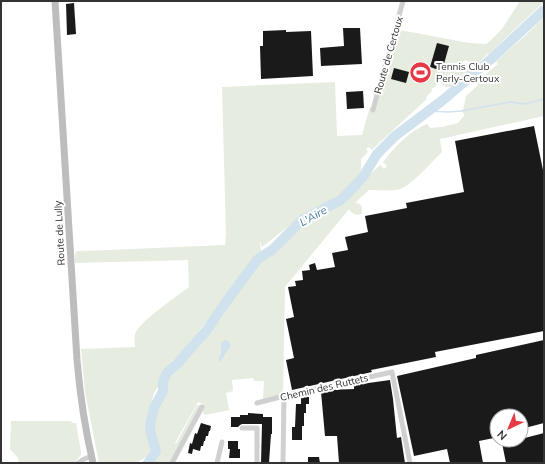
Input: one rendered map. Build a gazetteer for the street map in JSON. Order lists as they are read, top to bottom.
{
  "streets": {
    "main road": ["Route de Lully"],
    "street": ["Route de Certoux", "Chemin des Ruttets"]
  },
  "water": ["L'Aire"],
  "places": {
    "sports": ["Tennis Club Perly-Certoux"]
  },
  "north": "bottom left"
}
